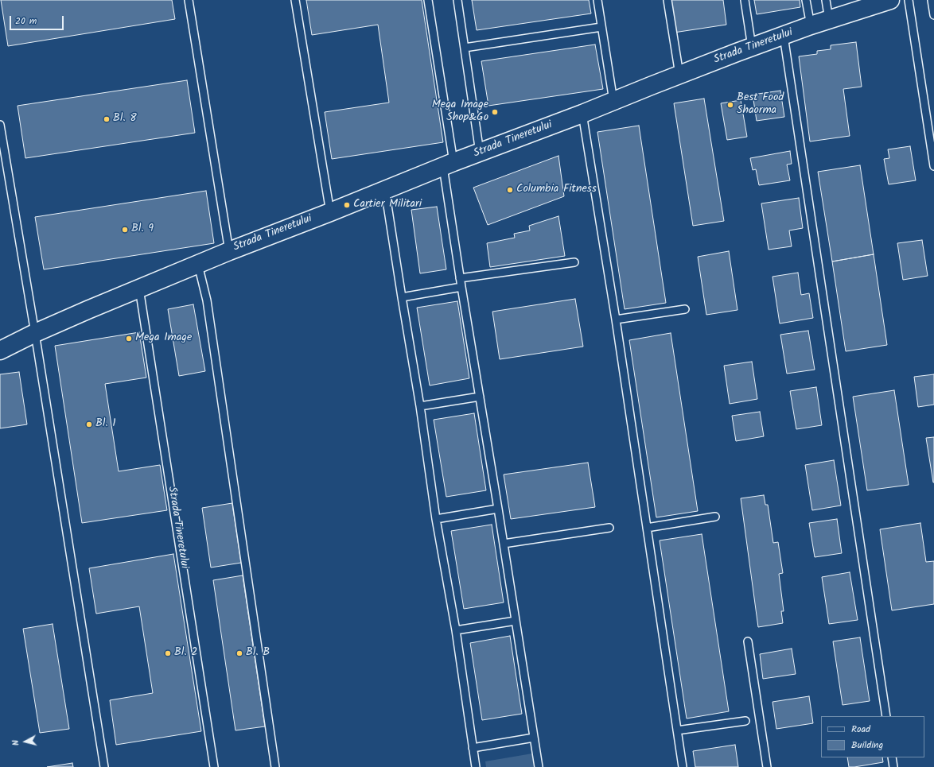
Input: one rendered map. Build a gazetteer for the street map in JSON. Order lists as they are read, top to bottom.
{
  "streets": {
    "street": ["Strada Tineretului"]
  },
  "places": [
    "Best Food Shaorma",
    "Mega Image Shop&Go",
    "Bl. 8",
    "Columbia Fitness",
    "Cartier Militari",
    "Bl. 9",
    "Mega Image",
    "Bl. 1",
    "Bl. 2",
    "Bl. B"
  ],
  "legend": ["Road", "Building"],
  "scale_bar": "20 m",
  "north": "left"
}
